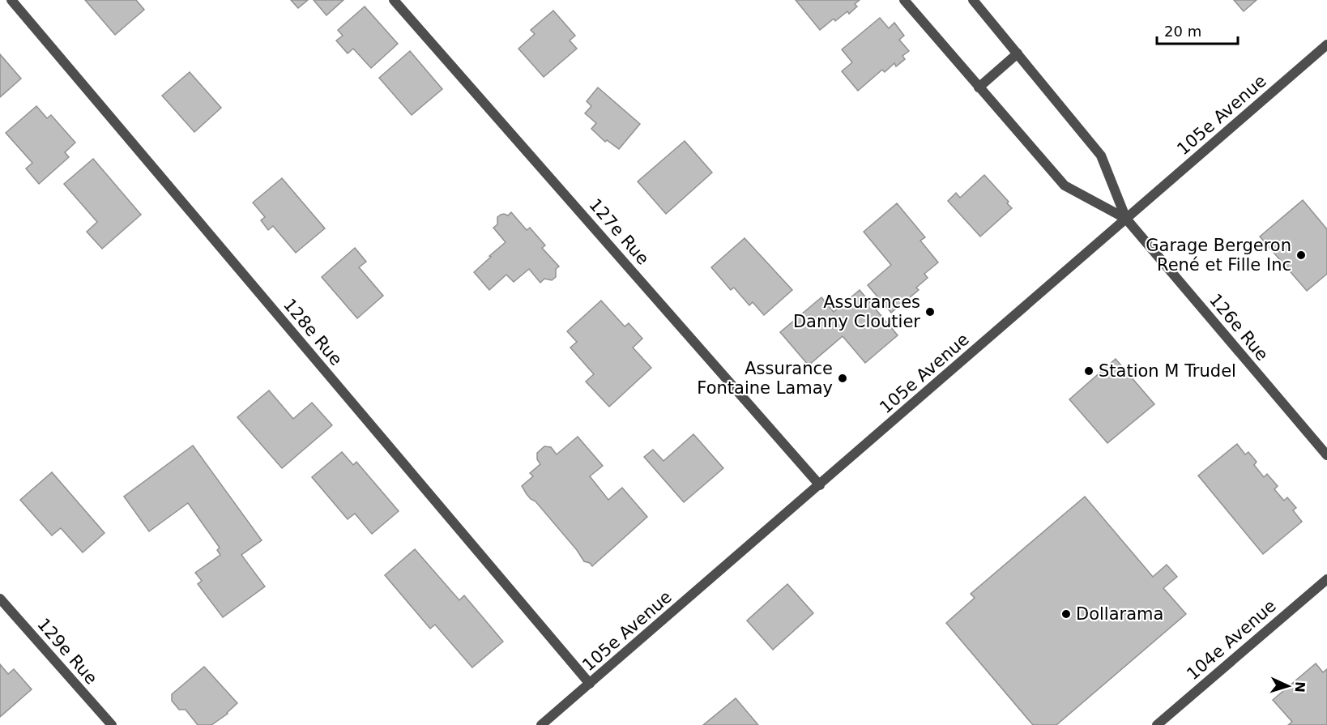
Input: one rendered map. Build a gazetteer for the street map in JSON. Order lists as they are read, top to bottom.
{
  "streets": {
    "street": [
      "105e Avenue",
      "127e Rue",
      "126e Rue",
      "128e Rue",
      "104e Avenue",
      "129e Rue"
    ]
  },
  "crossings": [
    ["105e Avenue", "127e Rue"],
    ["105e Avenue", "126e Rue"],
    ["105e Avenue", "128e Rue"]
  ],
  "places": [
    "Garage Bergeron René et Fille Inc",
    "Assurances Danny Cloutier",
    "Station M Trudel",
    "Assurance Fontaine Lamay",
    "Dollarama"
  ],
  "scale_bar": "20 m",
  "north": "right"
}
